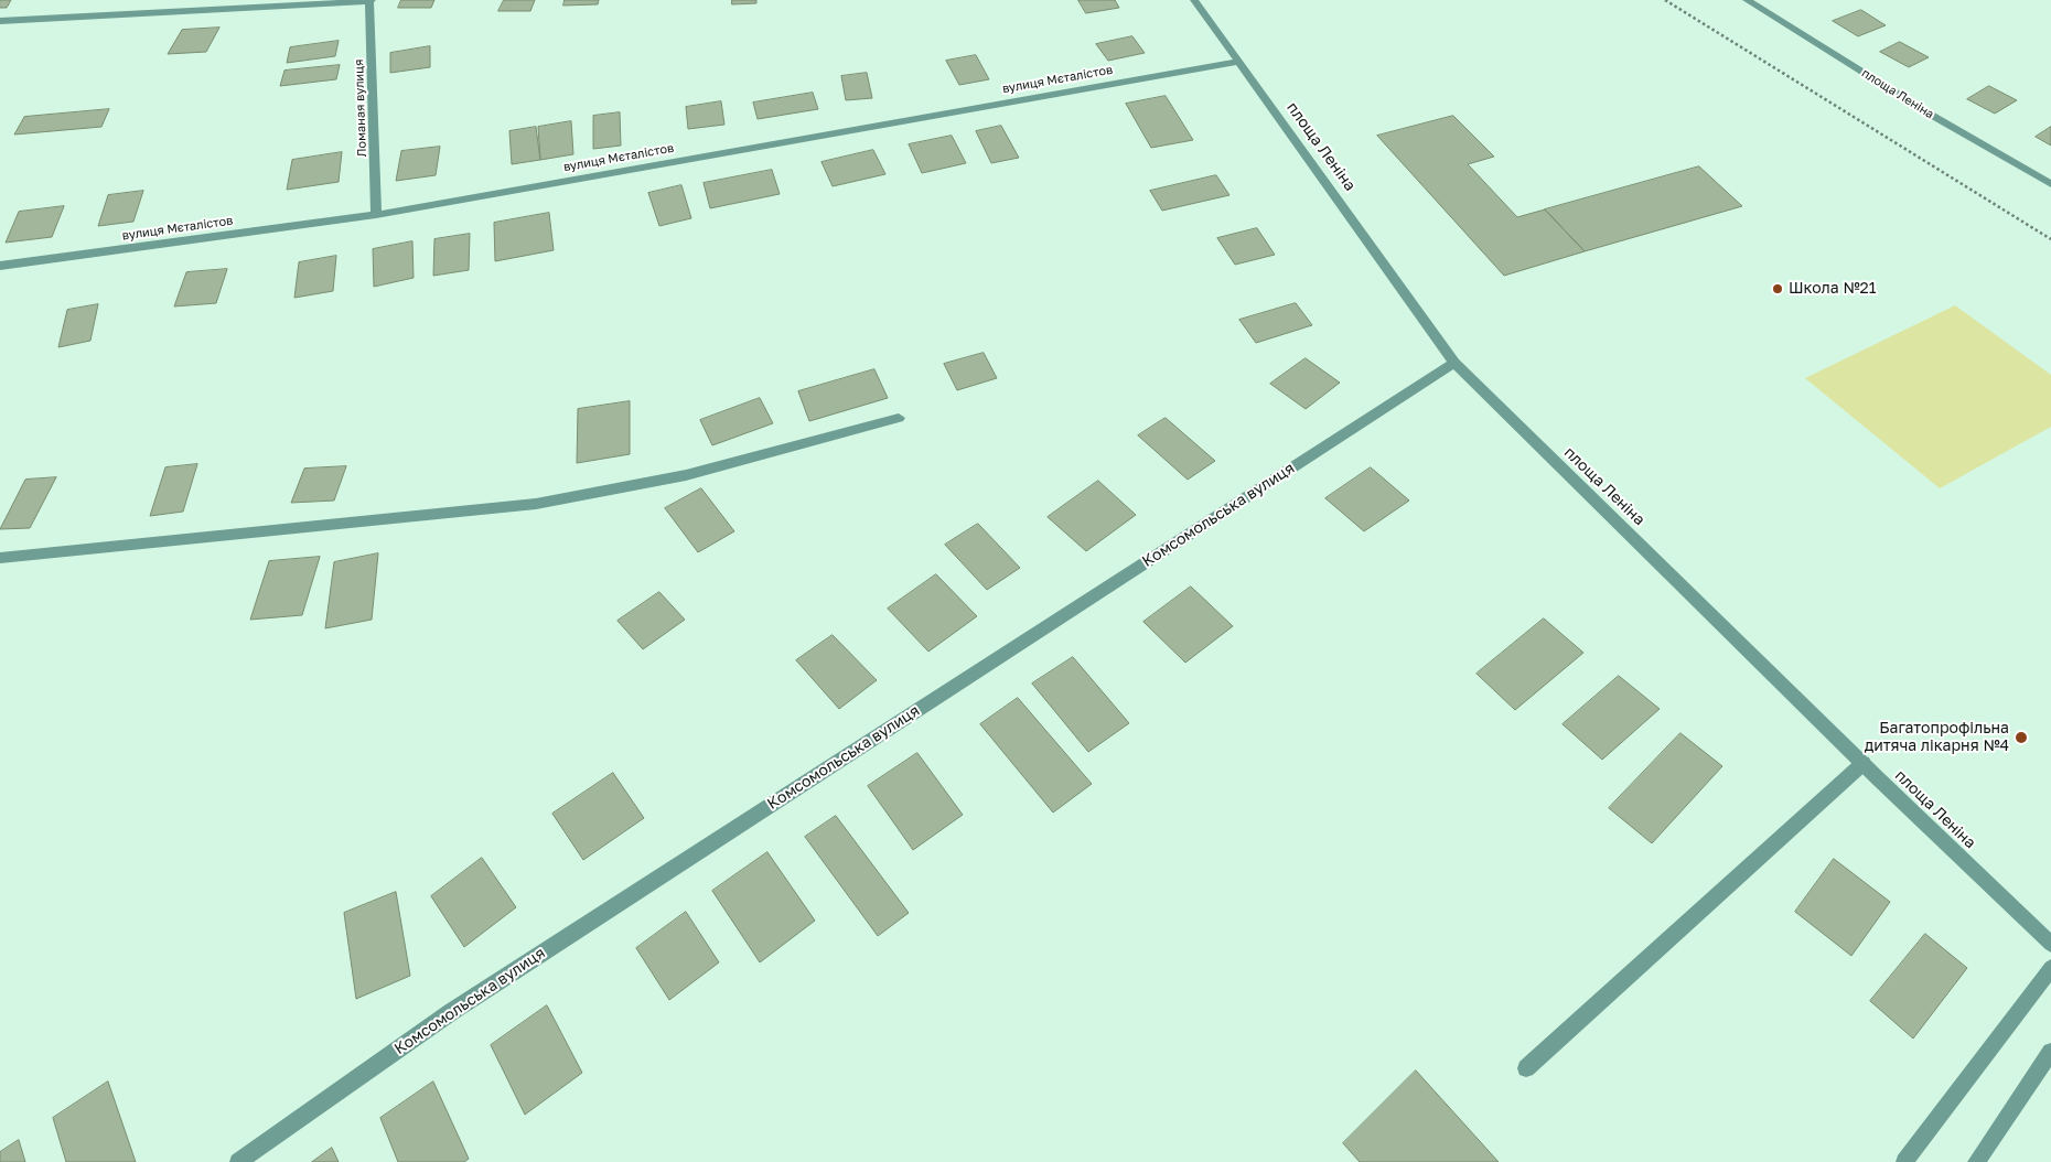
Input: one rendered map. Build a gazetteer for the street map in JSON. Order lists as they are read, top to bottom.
{
  "streets": {
    "street": [
      "вулиця Мєталістов",
      "площа Леніна",
      "Ломаная вулиця",
      "Комсомольська вулиця"
    ]
  },
  "crossings": [
    ["вулиця Мєталістов", "площа Леніна"],
    ["вулиця Мєталістов", "Ломаная вулиця"],
    ["площа Леніна", "Комсомольська вулиця"]
  ],
  "places": ["Школа №21", "Багатопрофільна дитяча лікарня №4"]
}
